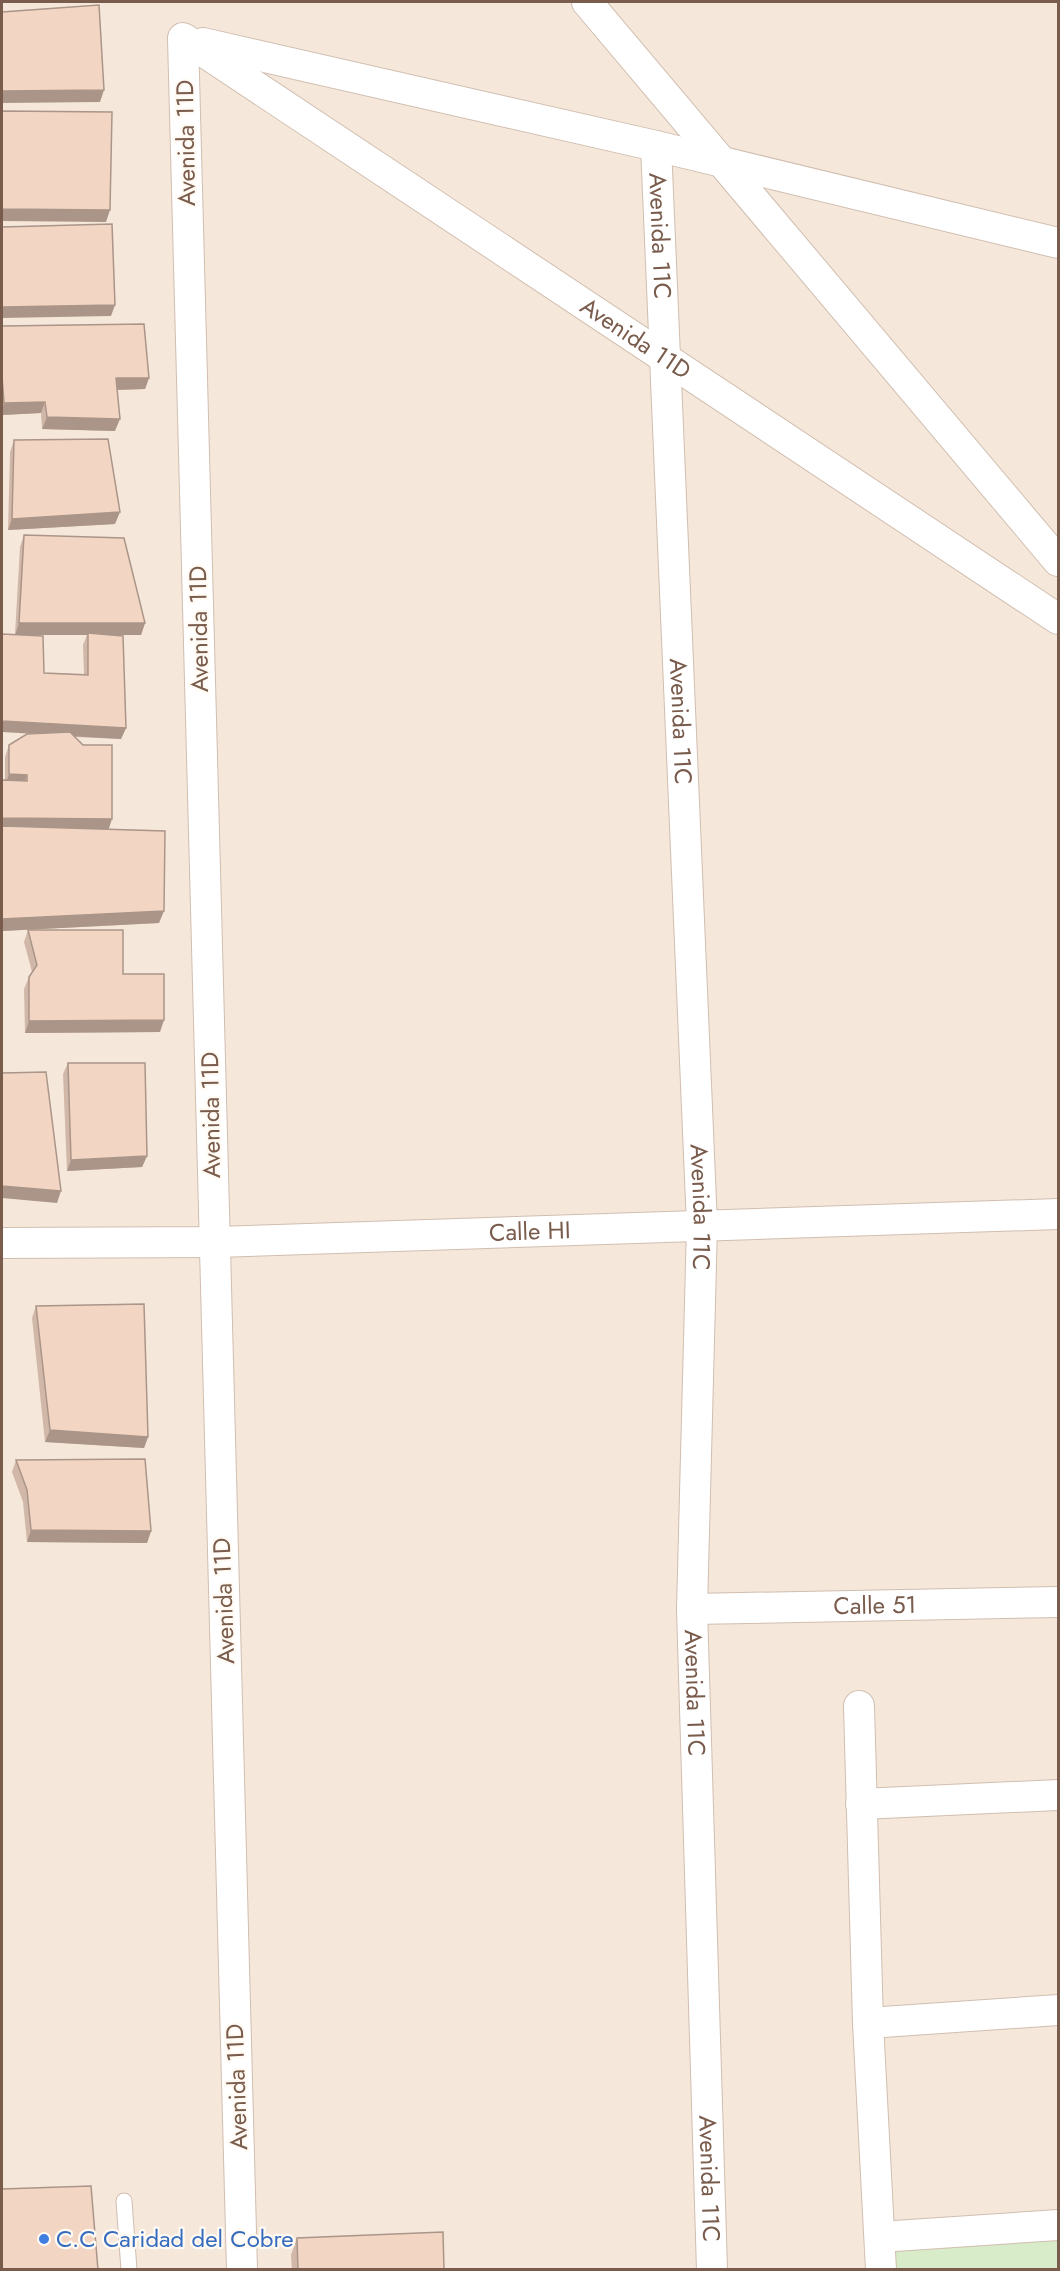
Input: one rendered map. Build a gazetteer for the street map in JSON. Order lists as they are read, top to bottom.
{
  "streets": {
    "street": [
      "Avenida 11D",
      "Avenida 11C",
      "Calle HI",
      "Calle 51"
    ]
  },
  "crossings": [
    ["Avenida 11D", "Calle HI"],
    ["Avenida 11C", "Calle HI"],
    ["Avenida 11C", "Calle 51"]
  ],
  "places": ["C.C Caridad del Cobre"]
}
